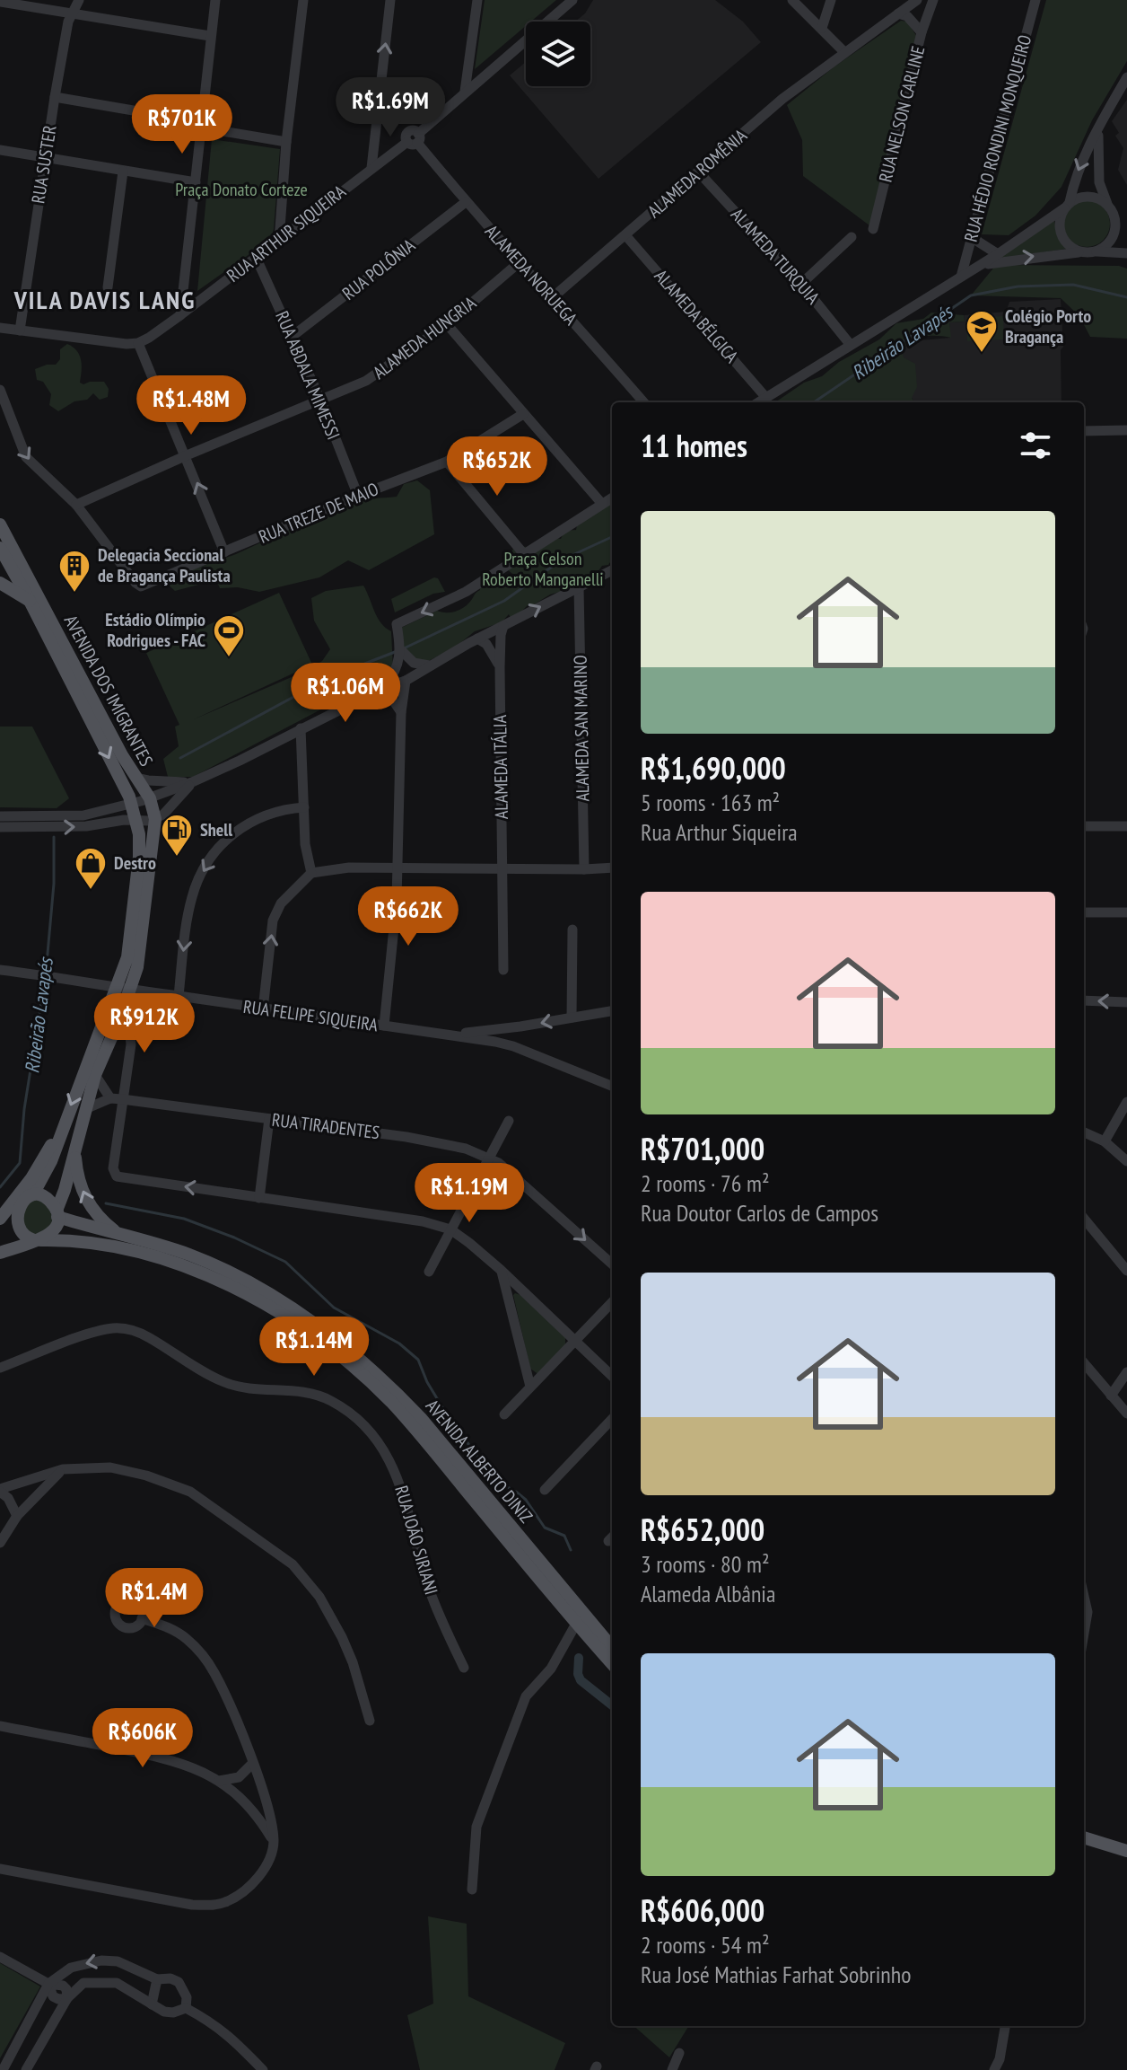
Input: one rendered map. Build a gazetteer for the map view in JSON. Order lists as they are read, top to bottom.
{
  "streets": {
    "main road": ["AVENIDA DOS IMIGRANTES", "AVENIDA ALBERTO DINIZ"],
    "street": [
      "RUA NELSON CARLINE",
      "RUA HÉDIO RONDINI MONQUEIRO",
      "RUA SUSTER",
      "ALAMEDA ROMÊNIA",
      "RUA ARTHUR SIQUEIRA",
      "ALAMEDA TURQUIA",
      "RUA POLÔNIA",
      "ALAMEDA NORUEGA",
      "ALAMEDA BÉLGICA",
      "ALAMEDA HUNGRIA",
      "RUA ABDALA MIMESSI",
      "RUA TREZE DE MAIO",
      "ALAMEDA SAN MARINO",
      "ALAMEDA ITÁLIA",
      "RUA FELIPE SIQUEIRA",
      "RUA TIRADENTES",
      "RUA JOÃO SIRIANI"
    ]
  },
  "crossings": [
    ["ALAMEDA ROMÊNIA", "ALAMEDA TURQUIA"],
    ["ALAMEDA ROMÊNIA", "ALAMEDA NORUEGA"],
    ["ALAMEDA ROMÊNIA", "ALAMEDA BÉLGICA"],
    ["RUA ARTHUR SIQUEIRA", "ALAMEDA NORUEGA"],
    ["RUA ARTHUR SIQUEIRA", "RUA ABDALA MIMESSI"],
    ["RUA POLÔNIA", "ALAMEDA NORUEGA"],
    ["RUA POLÔNIA", "RUA ABDALA MIMESSI"],
    ["ALAMEDA NORUEGA", "ALAMEDA HUNGRIA"],
    ["ALAMEDA HUNGRIA", "RUA ABDALA MIMESSI"],
    ["ALAMEDA HUNGRIA", "RUA TREZE DE MAIO"],
    ["RUA ABDALA MIMESSI", "RUA TREZE DE MAIO"],
    ["AVENIDA DOS IMIGRANTES", "RUA FELIPE SIQUEIRA"],
    ["AVENIDA DOS IMIGRANTES", "AVENIDA ALBERTO DINIZ"]
  ],
  "districts": ["VILA DAVIS LANG"],
  "water": ["Ribeirão Lavapés"],
  "parks": ["Praça Donato Corteze", "Praça Celson Roberto Manganelli"],
  "places": {
    "school or university": ["Colégio Porto Bragança"],
    "building": ["Delegacia Seccional de Bragança Paulista"],
    "sports": ["Estádio Olímpio Rodrigues - FAC"],
    "fuel station": ["Shell"],
    "shop": ["Destro"]
  },
  "page": {
    "price": [
      "R$1.69M",
      "R$701K",
      "R$1.48M",
      "R$652K",
      "R$1.06M",
      "R$662K",
      "R$912K",
      "R$1.19M",
      "R$1.14M",
      "R$1.4M",
      "R$606K"
    ],
    "heading": "11 homes",
    "list": [
      {
        "name": "R$1,690,000",
        "note": "5 rooms · 163 m² · Rua Arthur Siqueira"
      },
      {
        "name": "R$701,000",
        "note": "2 rooms · 76 m² · Rua Doutor Carlos de Campos"
      },
      {
        "name": "R$652,000",
        "note": "3 rooms · 80 m² · Alameda Albânia"
      },
      {
        "name": "R$606,000",
        "note": "2 rooms · 54 m² · Rua José Mathias Farhat Sobrinho"
      }
    ]
  }
}
